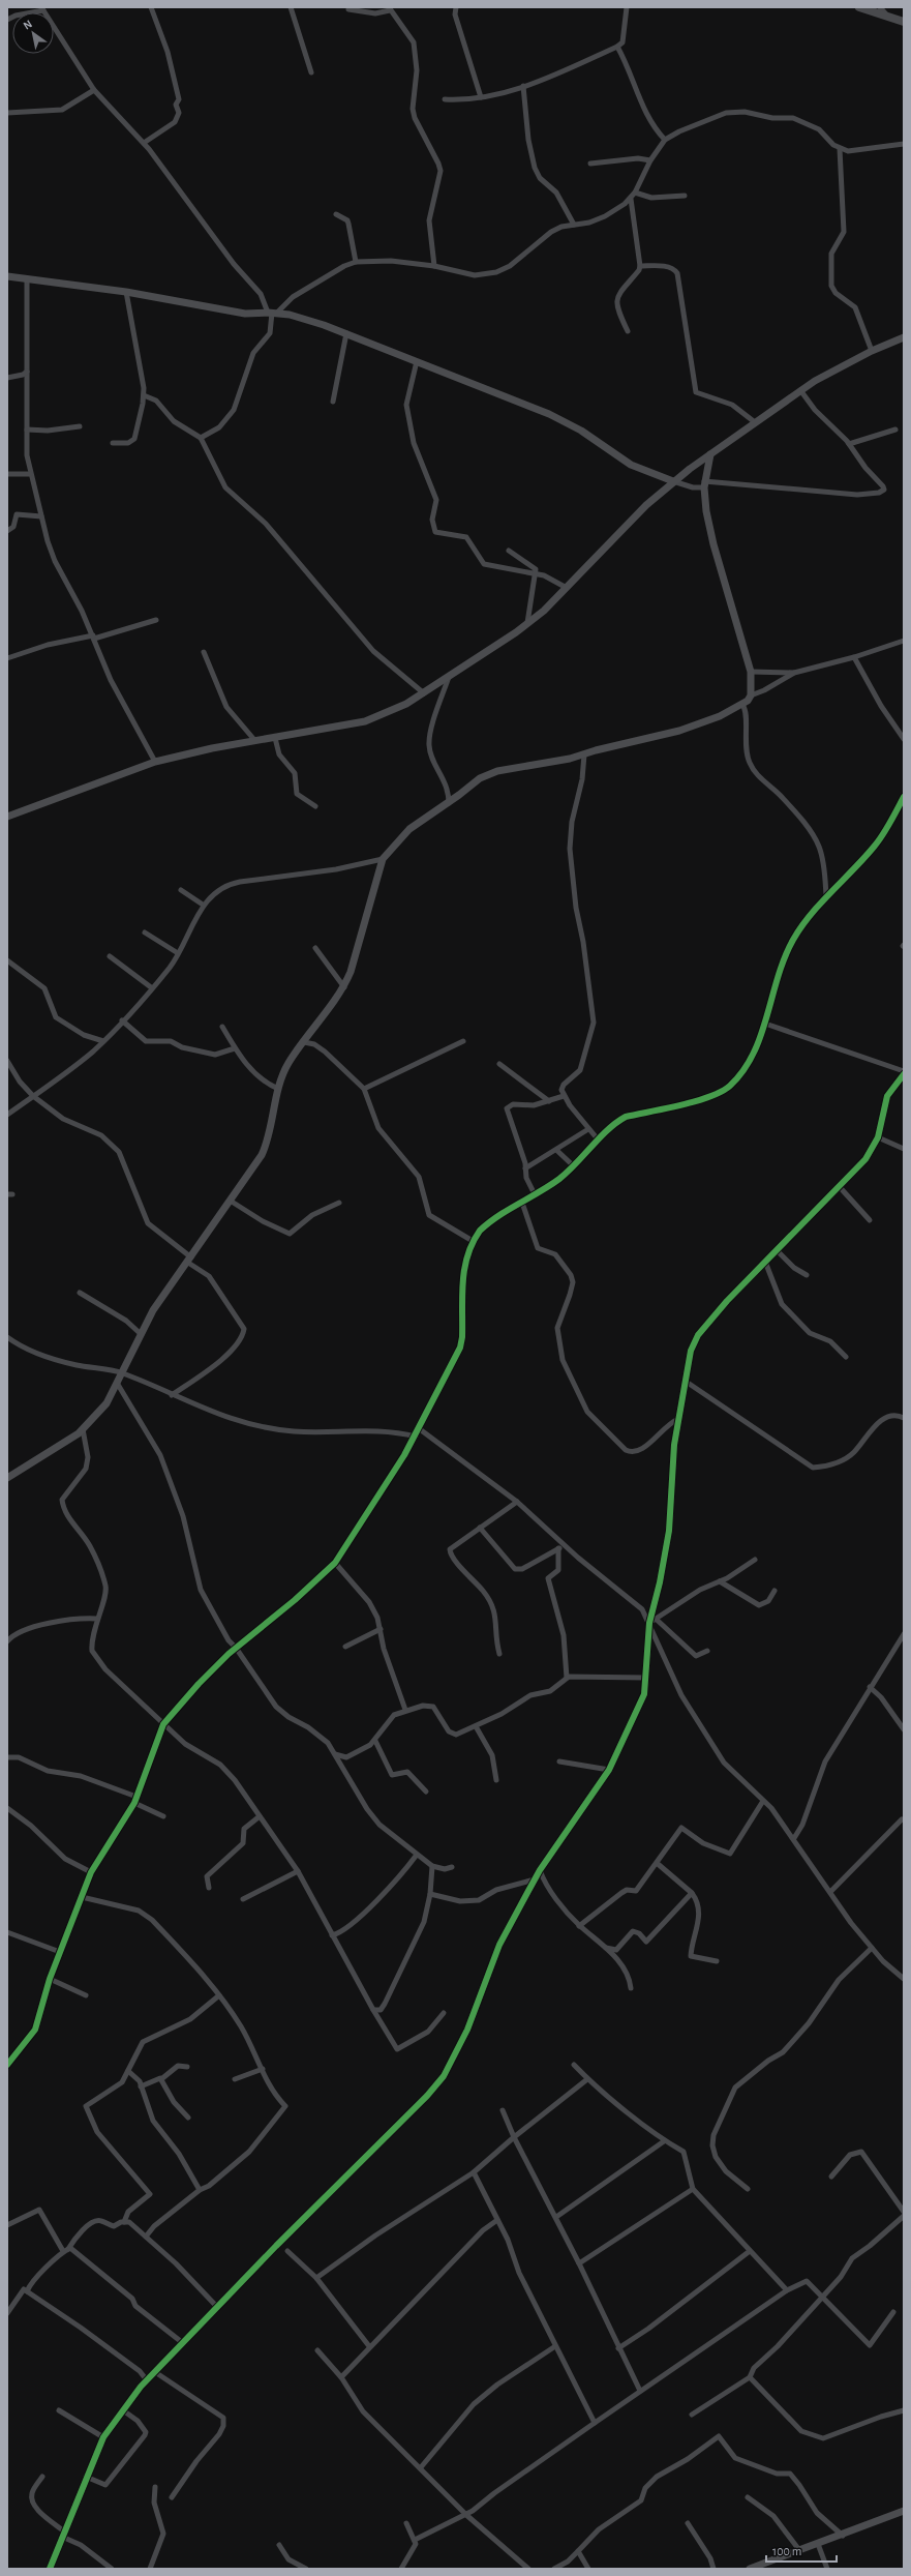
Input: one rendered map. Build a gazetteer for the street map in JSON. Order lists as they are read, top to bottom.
{
  "scale_bar": "100 m",
  "north": "top left"
}
